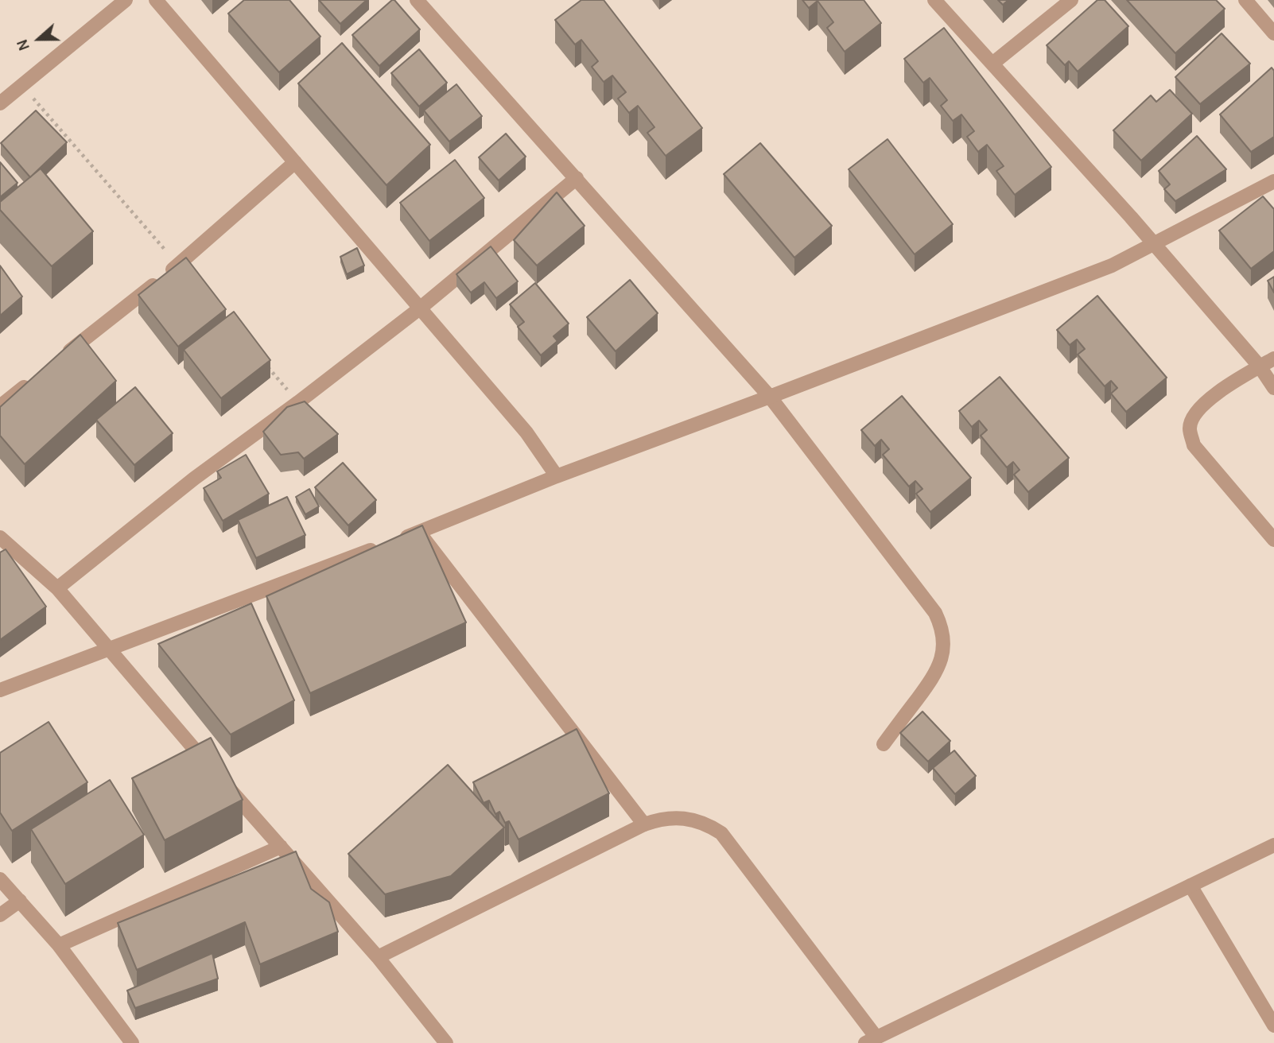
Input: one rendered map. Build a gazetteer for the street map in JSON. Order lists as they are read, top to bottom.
{
  "north": "left"
}
